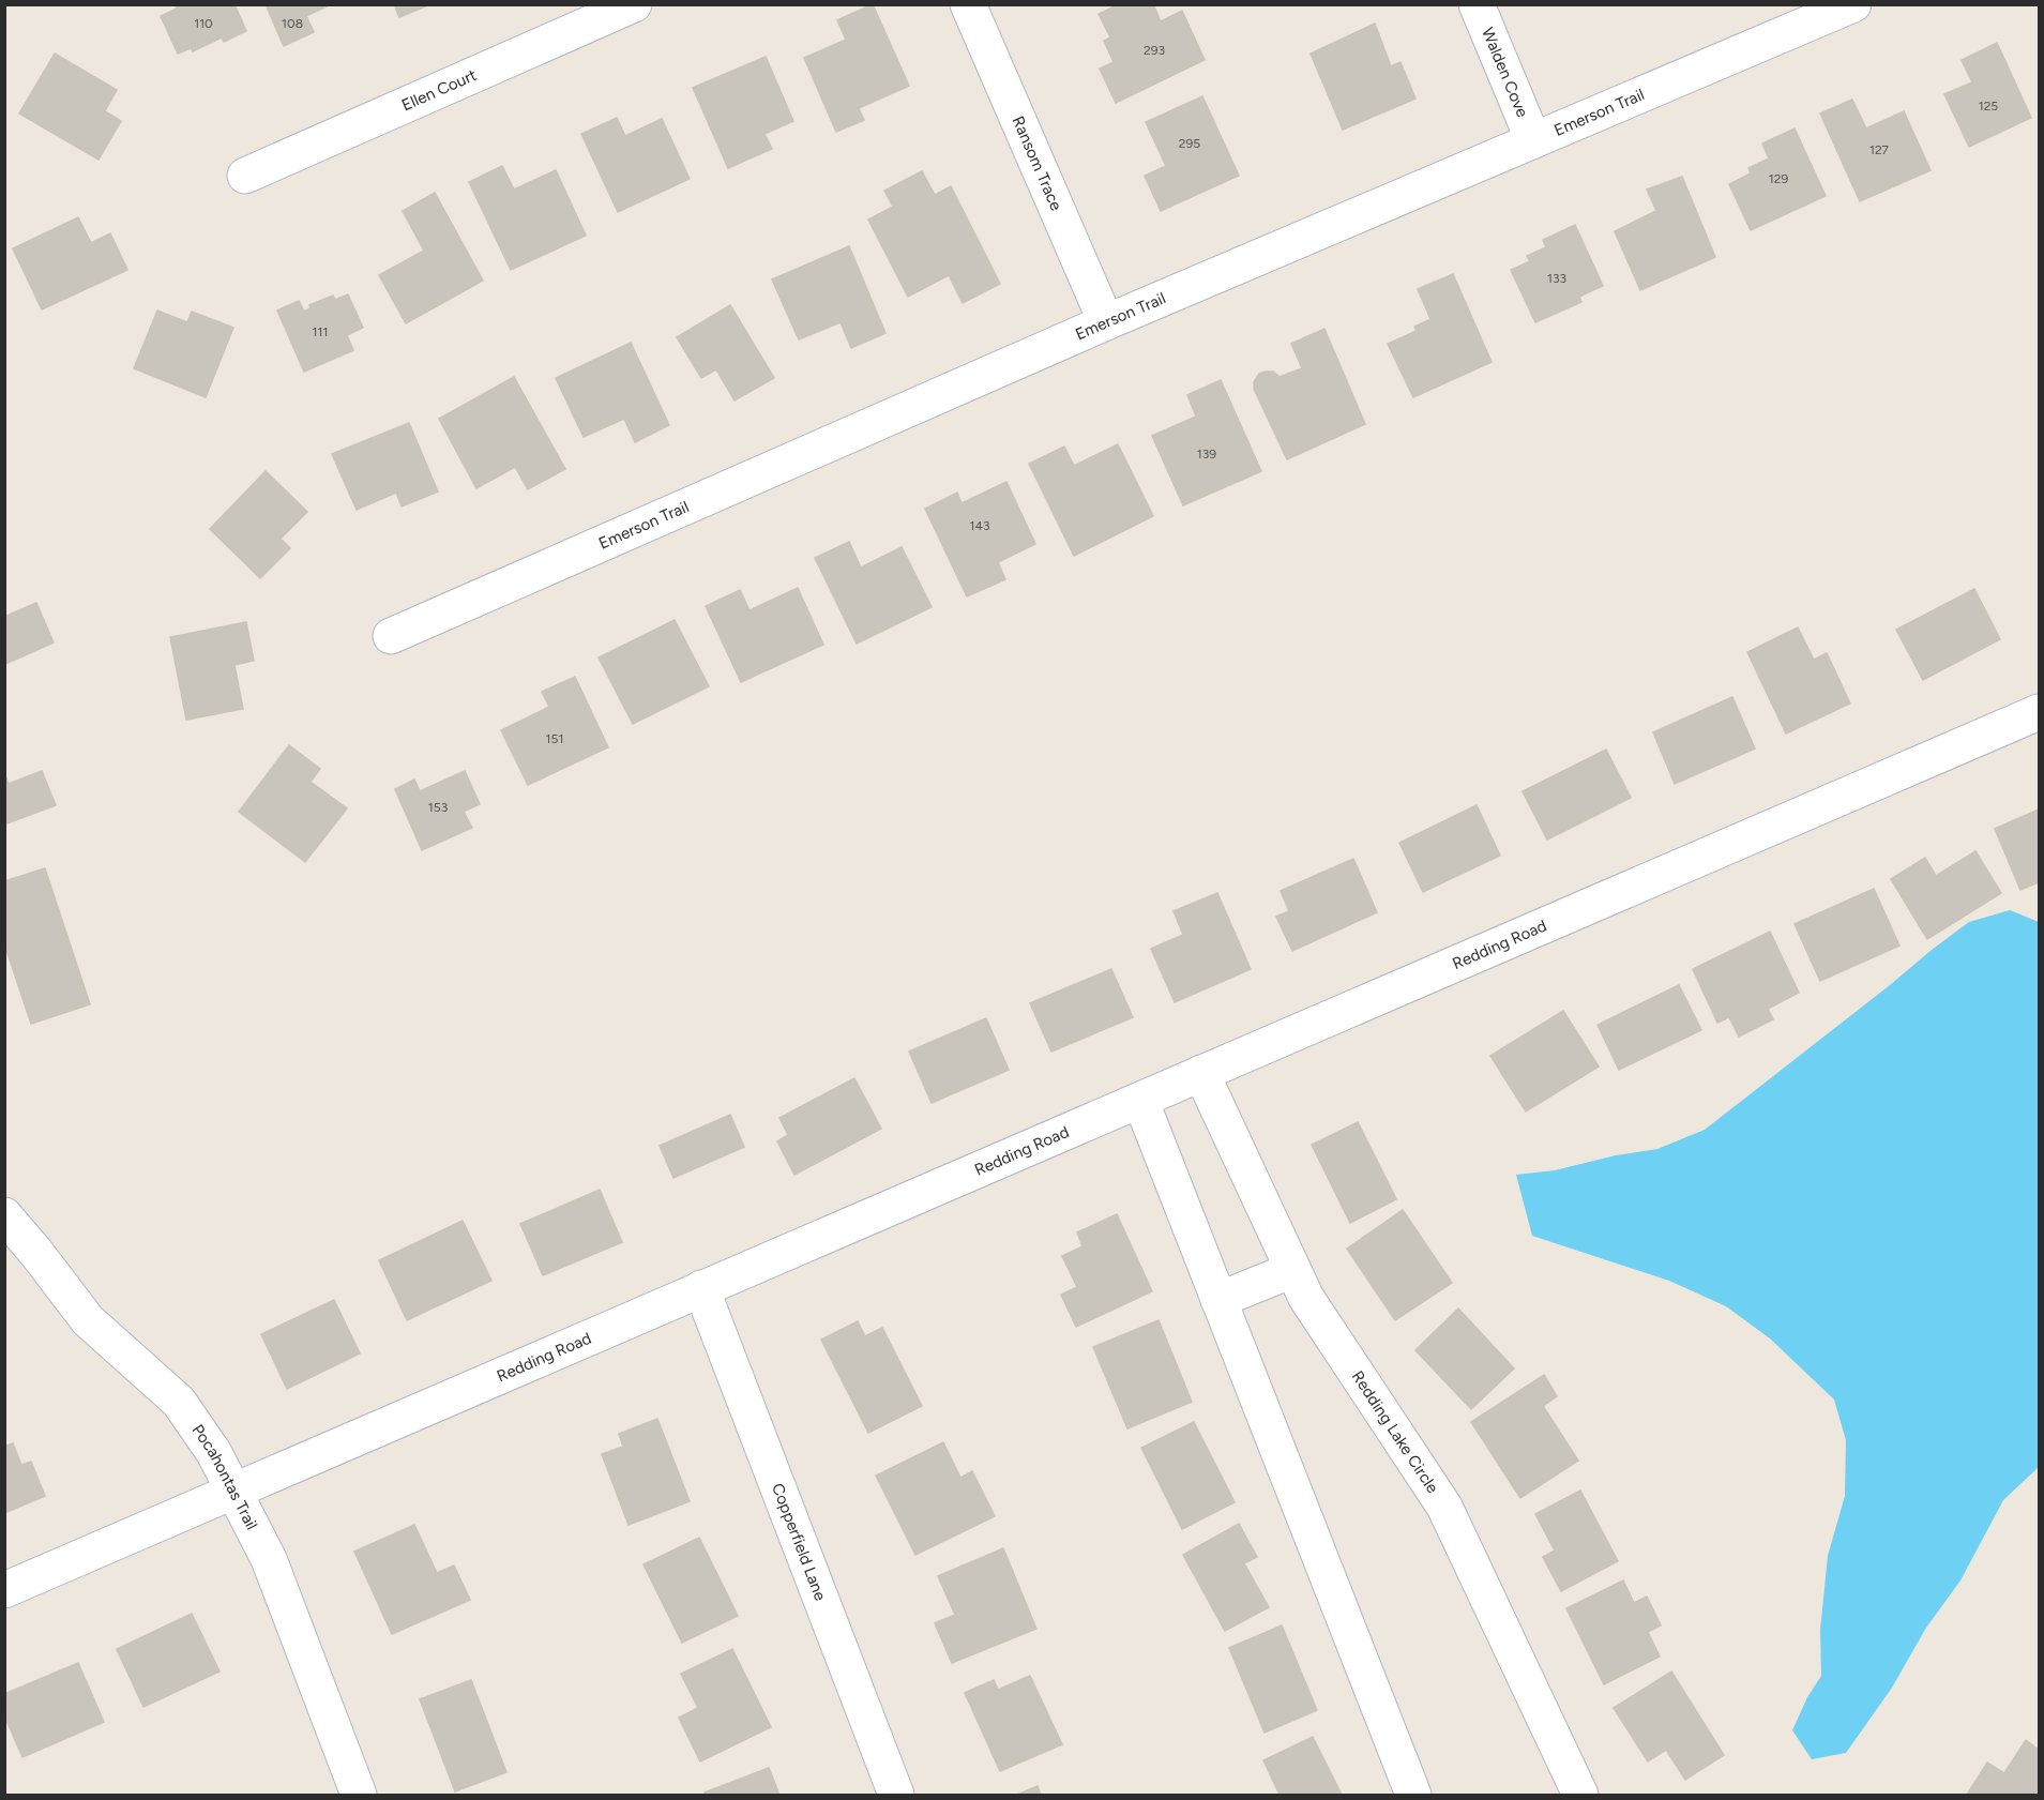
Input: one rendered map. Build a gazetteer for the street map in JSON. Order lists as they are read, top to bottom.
{
  "streets": {
    "street": [
      "Walden Cove",
      "Ellen Court",
      "Emerson Trail",
      "Ransom Trace",
      "Redding Road",
      "Redding Lake Circle",
      "Pocahontas Trail",
      "Copperfield Lane"
    ]
  },
  "crossings": [
    ["Walden Cove", "Emerson Trail"],
    ["Emerson Trail", "Ransom Trace"],
    ["Redding Road", "Redding Lake Circle"],
    ["Redding Road", "Pocahontas Trail"],
    ["Redding Road", "Copperfield Lane"]
  ],
  "house_numbers": [
    "110",
    "108",
    "293",
    "125",
    "295",
    "127",
    "129",
    "133",
    "111",
    "139",
    "143",
    "151",
    "153"
  ]
}
